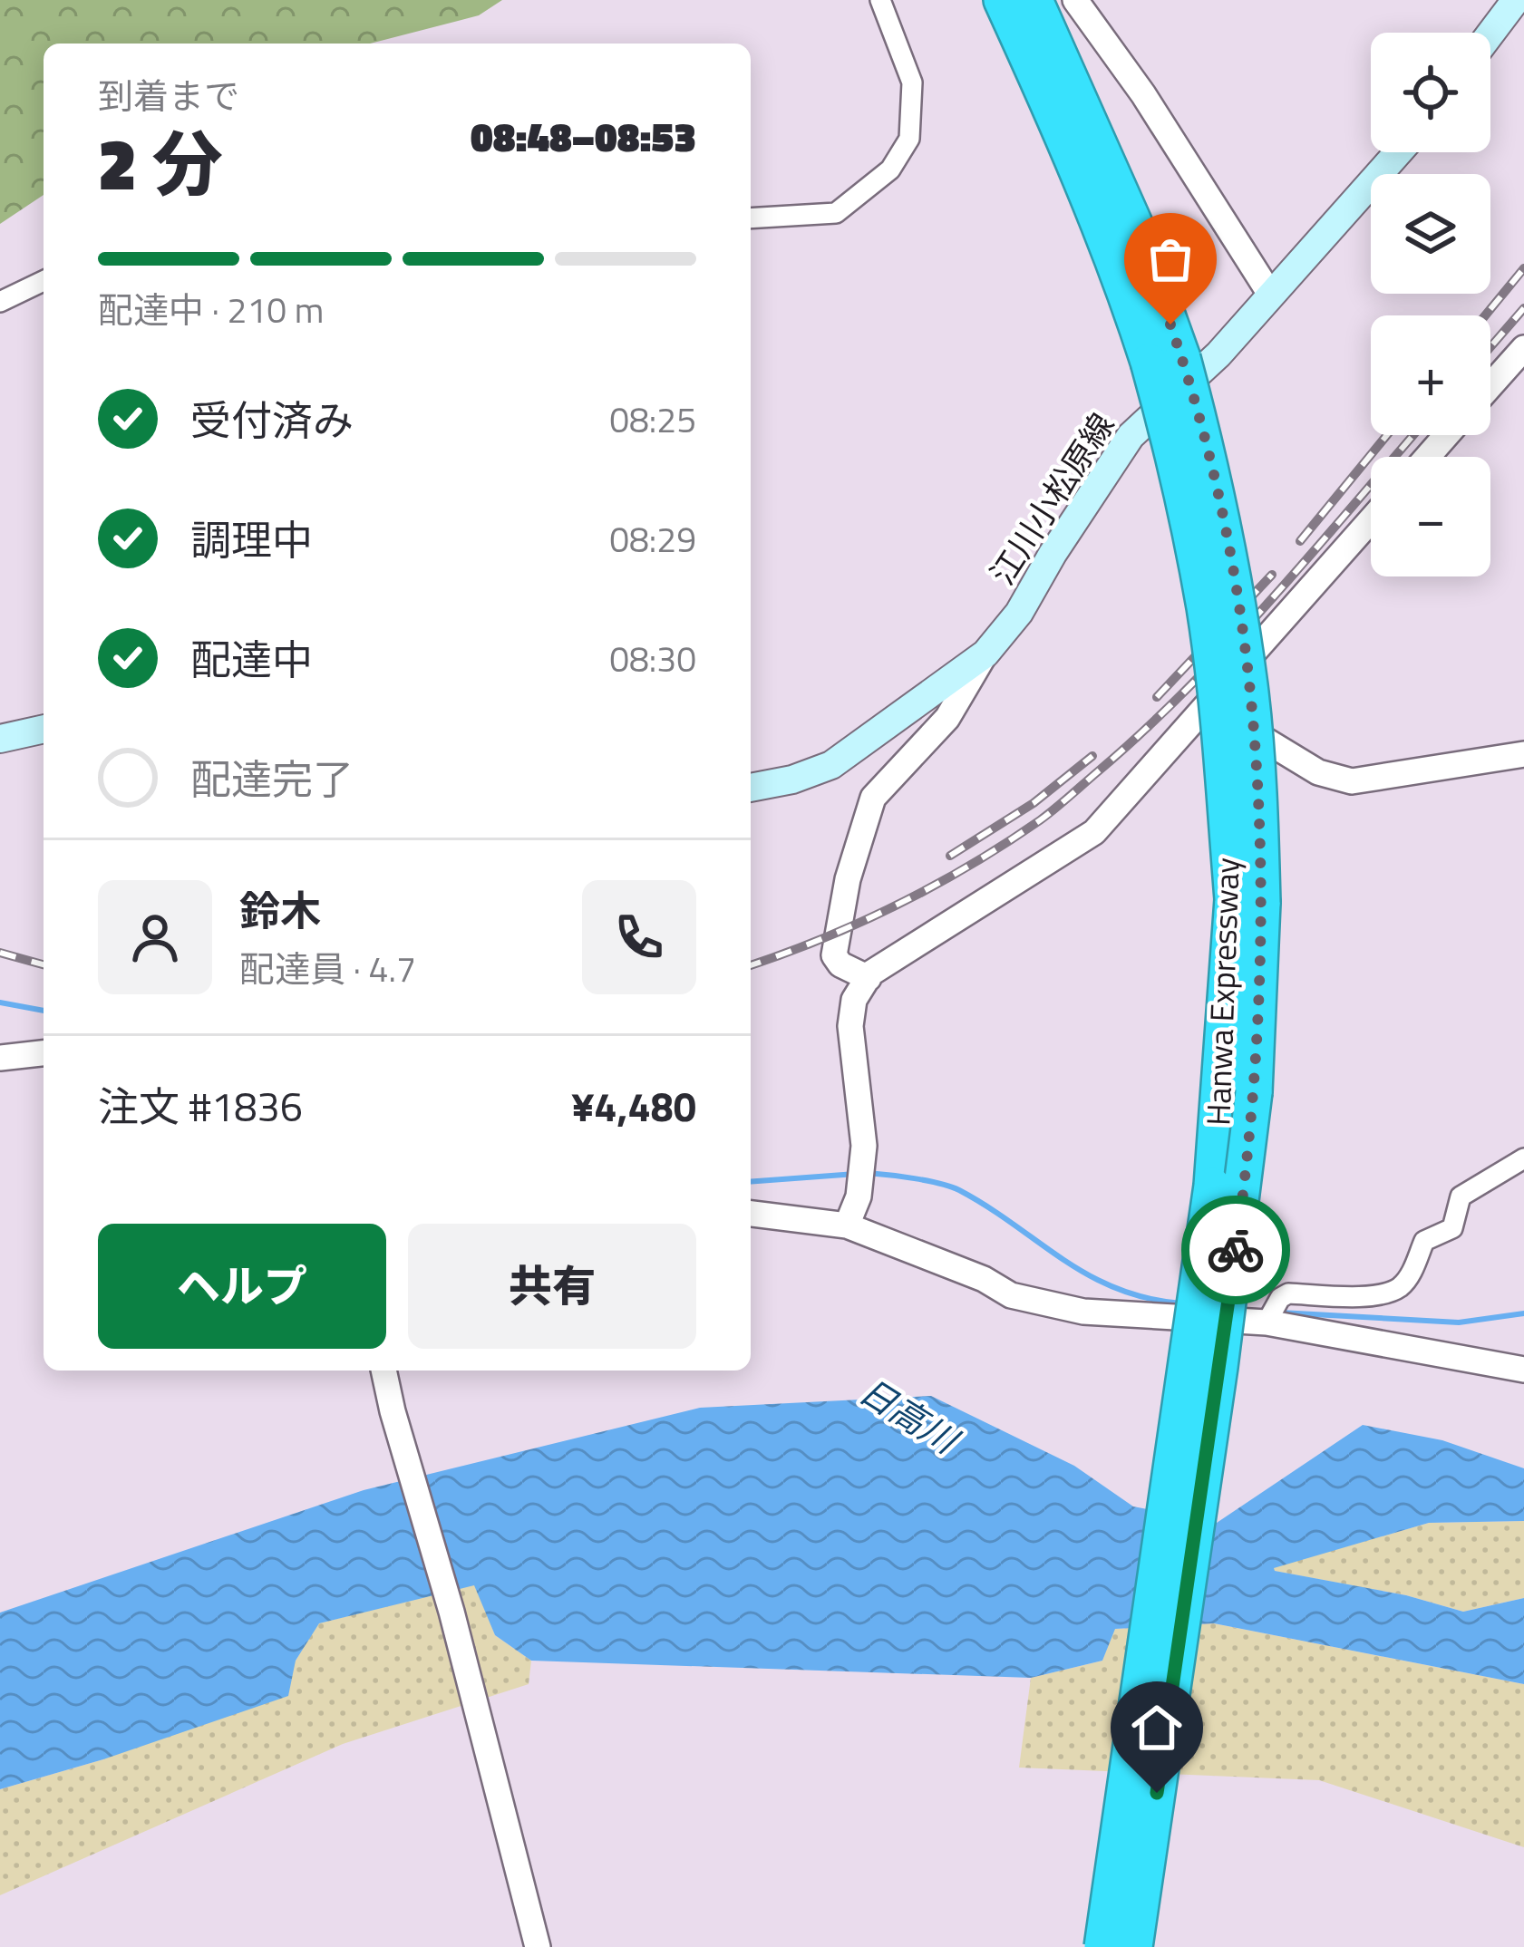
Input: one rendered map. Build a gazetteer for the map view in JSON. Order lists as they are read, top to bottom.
{
  "streets": {
    "highway": ["Hanwa Expressway"],
    "main road": ["江川小松原線"]
  },
  "water": ["日高川"],
  "page": {
    "map_buttons": ["+", "−"],
    "heading": ["2 分", "到着まで", "08:48–08:53"],
    "panel": [
      "鈴木",
      "配達員 · 4.7",
      "注文 #1836",
      "¥4,480"
    ],
    "bar": "配達中 · 210 m",
    "list": [
      ["受付済み", "08:25"],
      ["調理中", "08:29"],
      ["配達中", "08:30"],
      "配達完了"
    ],
    "buttons": ["ヘルプ", "共有"]
  }
}
